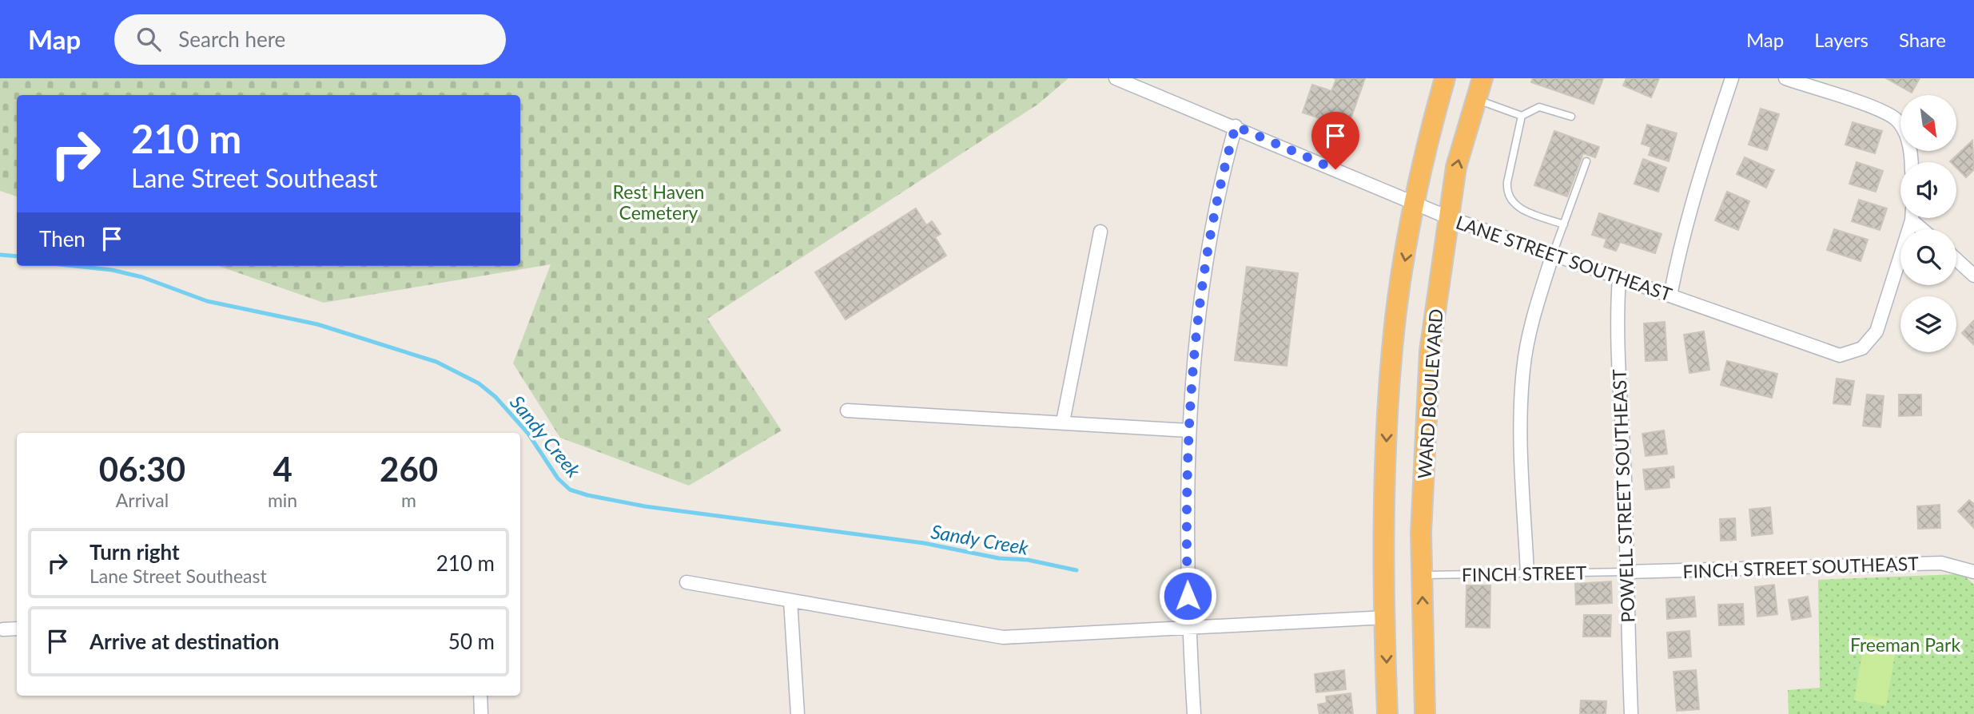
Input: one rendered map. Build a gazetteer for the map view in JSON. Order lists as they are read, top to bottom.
{
  "streets": {
    "highway": ["WARD BOULEVARD"],
    "street": ["LANE STREET SOUTHEAST", "POWELL STREET SOUTHEAST", "FINCH STREET SOUTHEAST"],
    "lane": ["FINCH STREET"]
  },
  "crossings": [
    ["LANE STREET SOUTHEAST", "WARD BOULEVARD"],
    ["LANE STREET SOUTHEAST", "POWELL STREET SOUTHEAST"],
    ["WARD BOULEVARD", "FINCH STREET"],
    ["POWELL STREET SOUTHEAST", "FINCH STREET SOUTHEAST"],
    ["POWELL STREET SOUTHEAST", "FINCH STREET"],
    ["FINCH STREET SOUTHEAST", "FINCH STREET"]
  ],
  "water": ["Sandy Creek"],
  "parks": ["Rest Haven Cemetery", "Freeman Park"],
  "north": "bottom right",
  "page": {
    "header": "Map",
    "search": "Search here",
    "nav": ["Map", "Layers", "Share"],
    "turn": ["210 m", "Lane Street Southeast"],
    "then": "Then",
    "eta": [
      "06:30",
      "Arrival",
      "4",
      "min",
      "260",
      "m"
    ],
    "list": [
      {
        "name": "Turn right",
        "note": "Lane Street Southeast",
        "value": "210 m"
      },
      {
        "name": "Arrive at destination",
        "value": "50 m"
      }
    ]
  }
}
